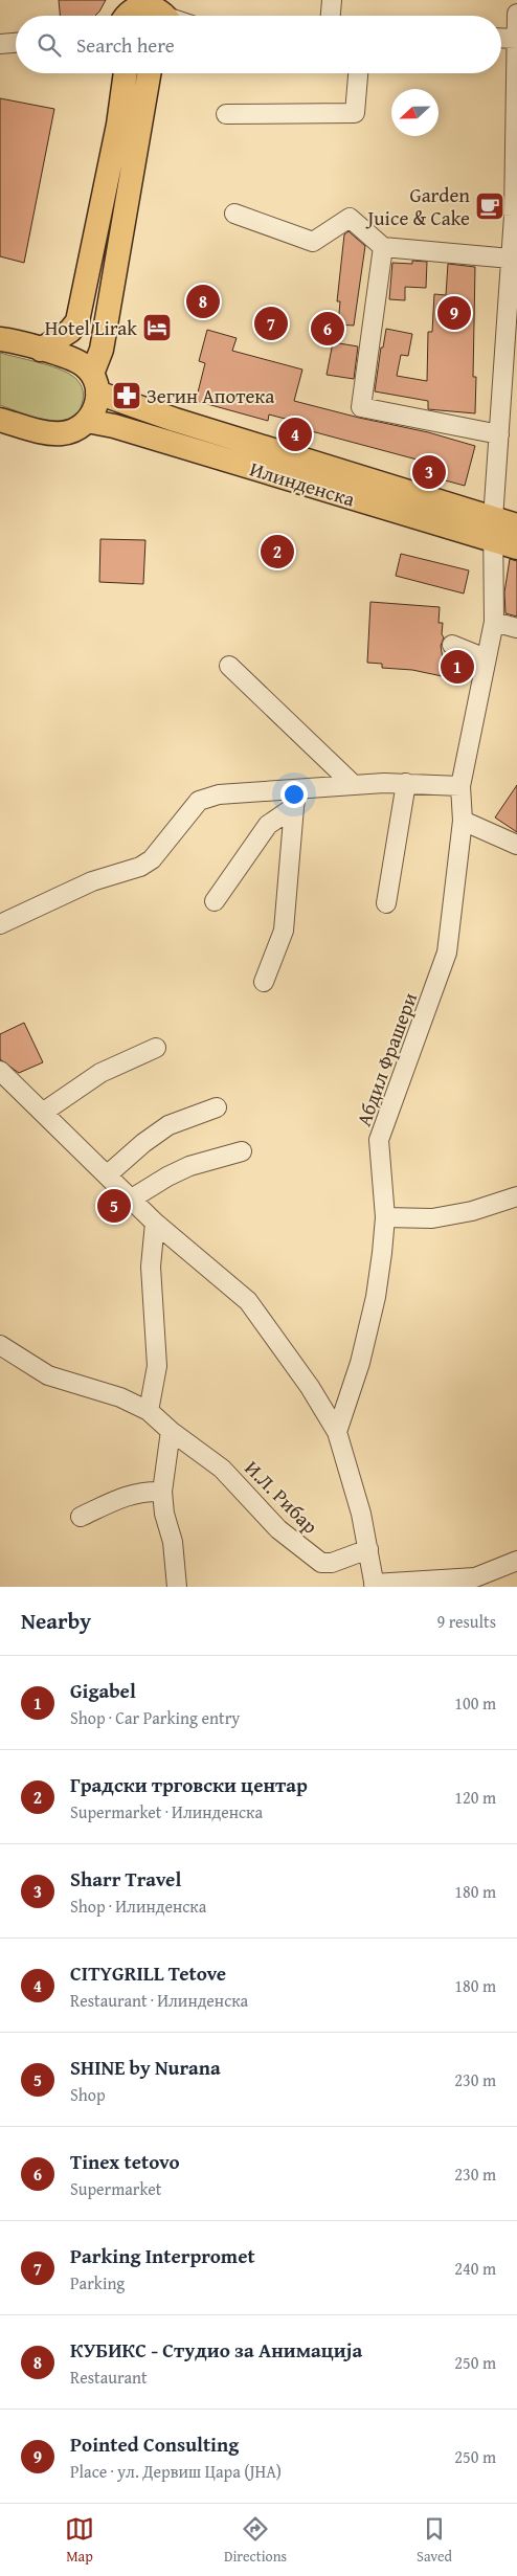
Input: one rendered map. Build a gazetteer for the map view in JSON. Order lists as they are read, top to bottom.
{
  "streets": {
    "main road": ["Илинденска"],
    "street": ["Абдил Фрашери", "И.Л. Рибар"]
  },
  "crossings": [
    ["Илинденска", "Абдил Фрашери"]
  ],
  "places": {
    "cafe": ["Garden Juice & Cake"],
    "hotel": ["Hotel Lirak"],
    "pharmacy": ["Зегин Апотека"]
  },
  "north": "left",
  "page": {
    "search": "Search here",
    "pins": [
      "8",
      "9",
      "7",
      "6",
      "4",
      "3",
      "2",
      "1",
      "5"
    ],
    "heading": ["Nearby", "9 results"],
    "list": [
      {
        "mark": "1",
        "name": "Gigabel",
        "note": "Shop · Car Parking entry",
        "value": "100 m"
      },
      {
        "mark": "2",
        "name": "Градски трговски центар",
        "note": "Supermarket · Илинденска",
        "value": "120 m"
      },
      {
        "mark": "3",
        "name": "Sharr Travel",
        "note": "Shop · Илинденска",
        "value": "180 m"
      },
      {
        "mark": "4",
        "name": "CITYGRILL Tetove",
        "note": "Restaurant · Илинденска",
        "value": "180 m"
      },
      {
        "mark": "5",
        "name": "SHINE by Nurana",
        "note": "Shop",
        "value": "230 m"
      },
      {
        "mark": "6",
        "name": "Tinex tetovo",
        "note": "Supermarket",
        "value": "230 m"
      },
      {
        "mark": "7",
        "name": "Parking Interpromet",
        "note": "Parking",
        "value": "240 m"
      },
      {
        "mark": "8",
        "name": "КУБИКС - Студио за Анимација",
        "note": "Restaurant",
        "value": "250 m"
      },
      {
        "mark": "9",
        "name": "Pointed Consulting",
        "note": "Place · ул. Дервиш Цара (ЈНА)",
        "value": "250 m"
      }
    ],
    "nav": ["Map", "Directions", "Saved"]
  }
}
